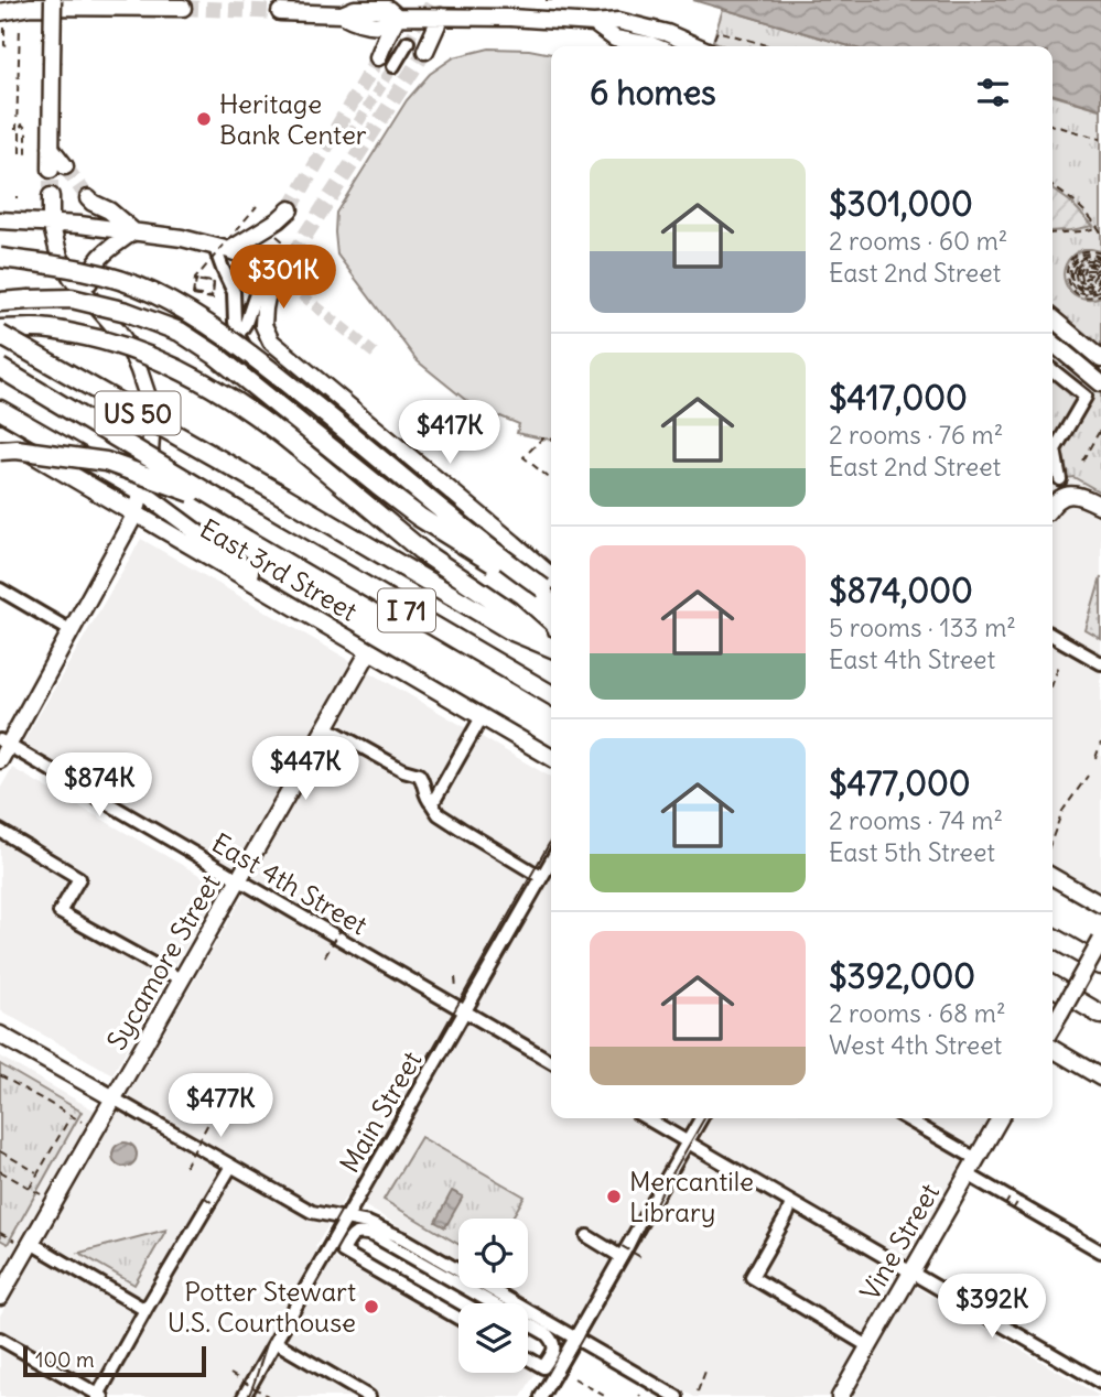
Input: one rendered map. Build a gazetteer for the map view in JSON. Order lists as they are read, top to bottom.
{
  "streets": {
    "highway": ["US 50", "I 71"],
    "main road": ["East 3rd Street", "Sycamore Street", "Vine Street"],
    "street": ["East 4th Street", "Main Street"]
  },
  "crossings": [
    ["US 50", "I 71"],
    ["East 3rd Street", "Sycamore Street"],
    ["East 4th Street", "Sycamore Street"],
    ["East 4th Street", "Main Street"]
  ],
  "places": ["Heritage Bank Center", "Mercantile Library", "Potter Stewart U.S. Courthouse"],
  "scale_bar": "100 m",
  "page": {
    "heading": "6 homes",
    "list": [
      {
        "name": "$301,000",
        "note": "2 rooms · 60 m² · East 2nd Street"
      },
      {
        "name": "$417,000",
        "note": "2 rooms · 76 m² · East 2nd Street"
      },
      {
        "name": "$874,000",
        "note": "5 rooms · 133 m² · East 4th Street"
      },
      {
        "name": "$477,000",
        "note": "2 rooms · 74 m² · East 5th Street"
      },
      {
        "name": "$392,000",
        "note": "2 rooms · 68 m² · West 4th Street"
      }
    ],
    "price": [
      "$301K",
      "$417K",
      "$447K",
      "$874K",
      "$477K",
      "$392K"
    ],
    "scale": "100 m"
  }
}
